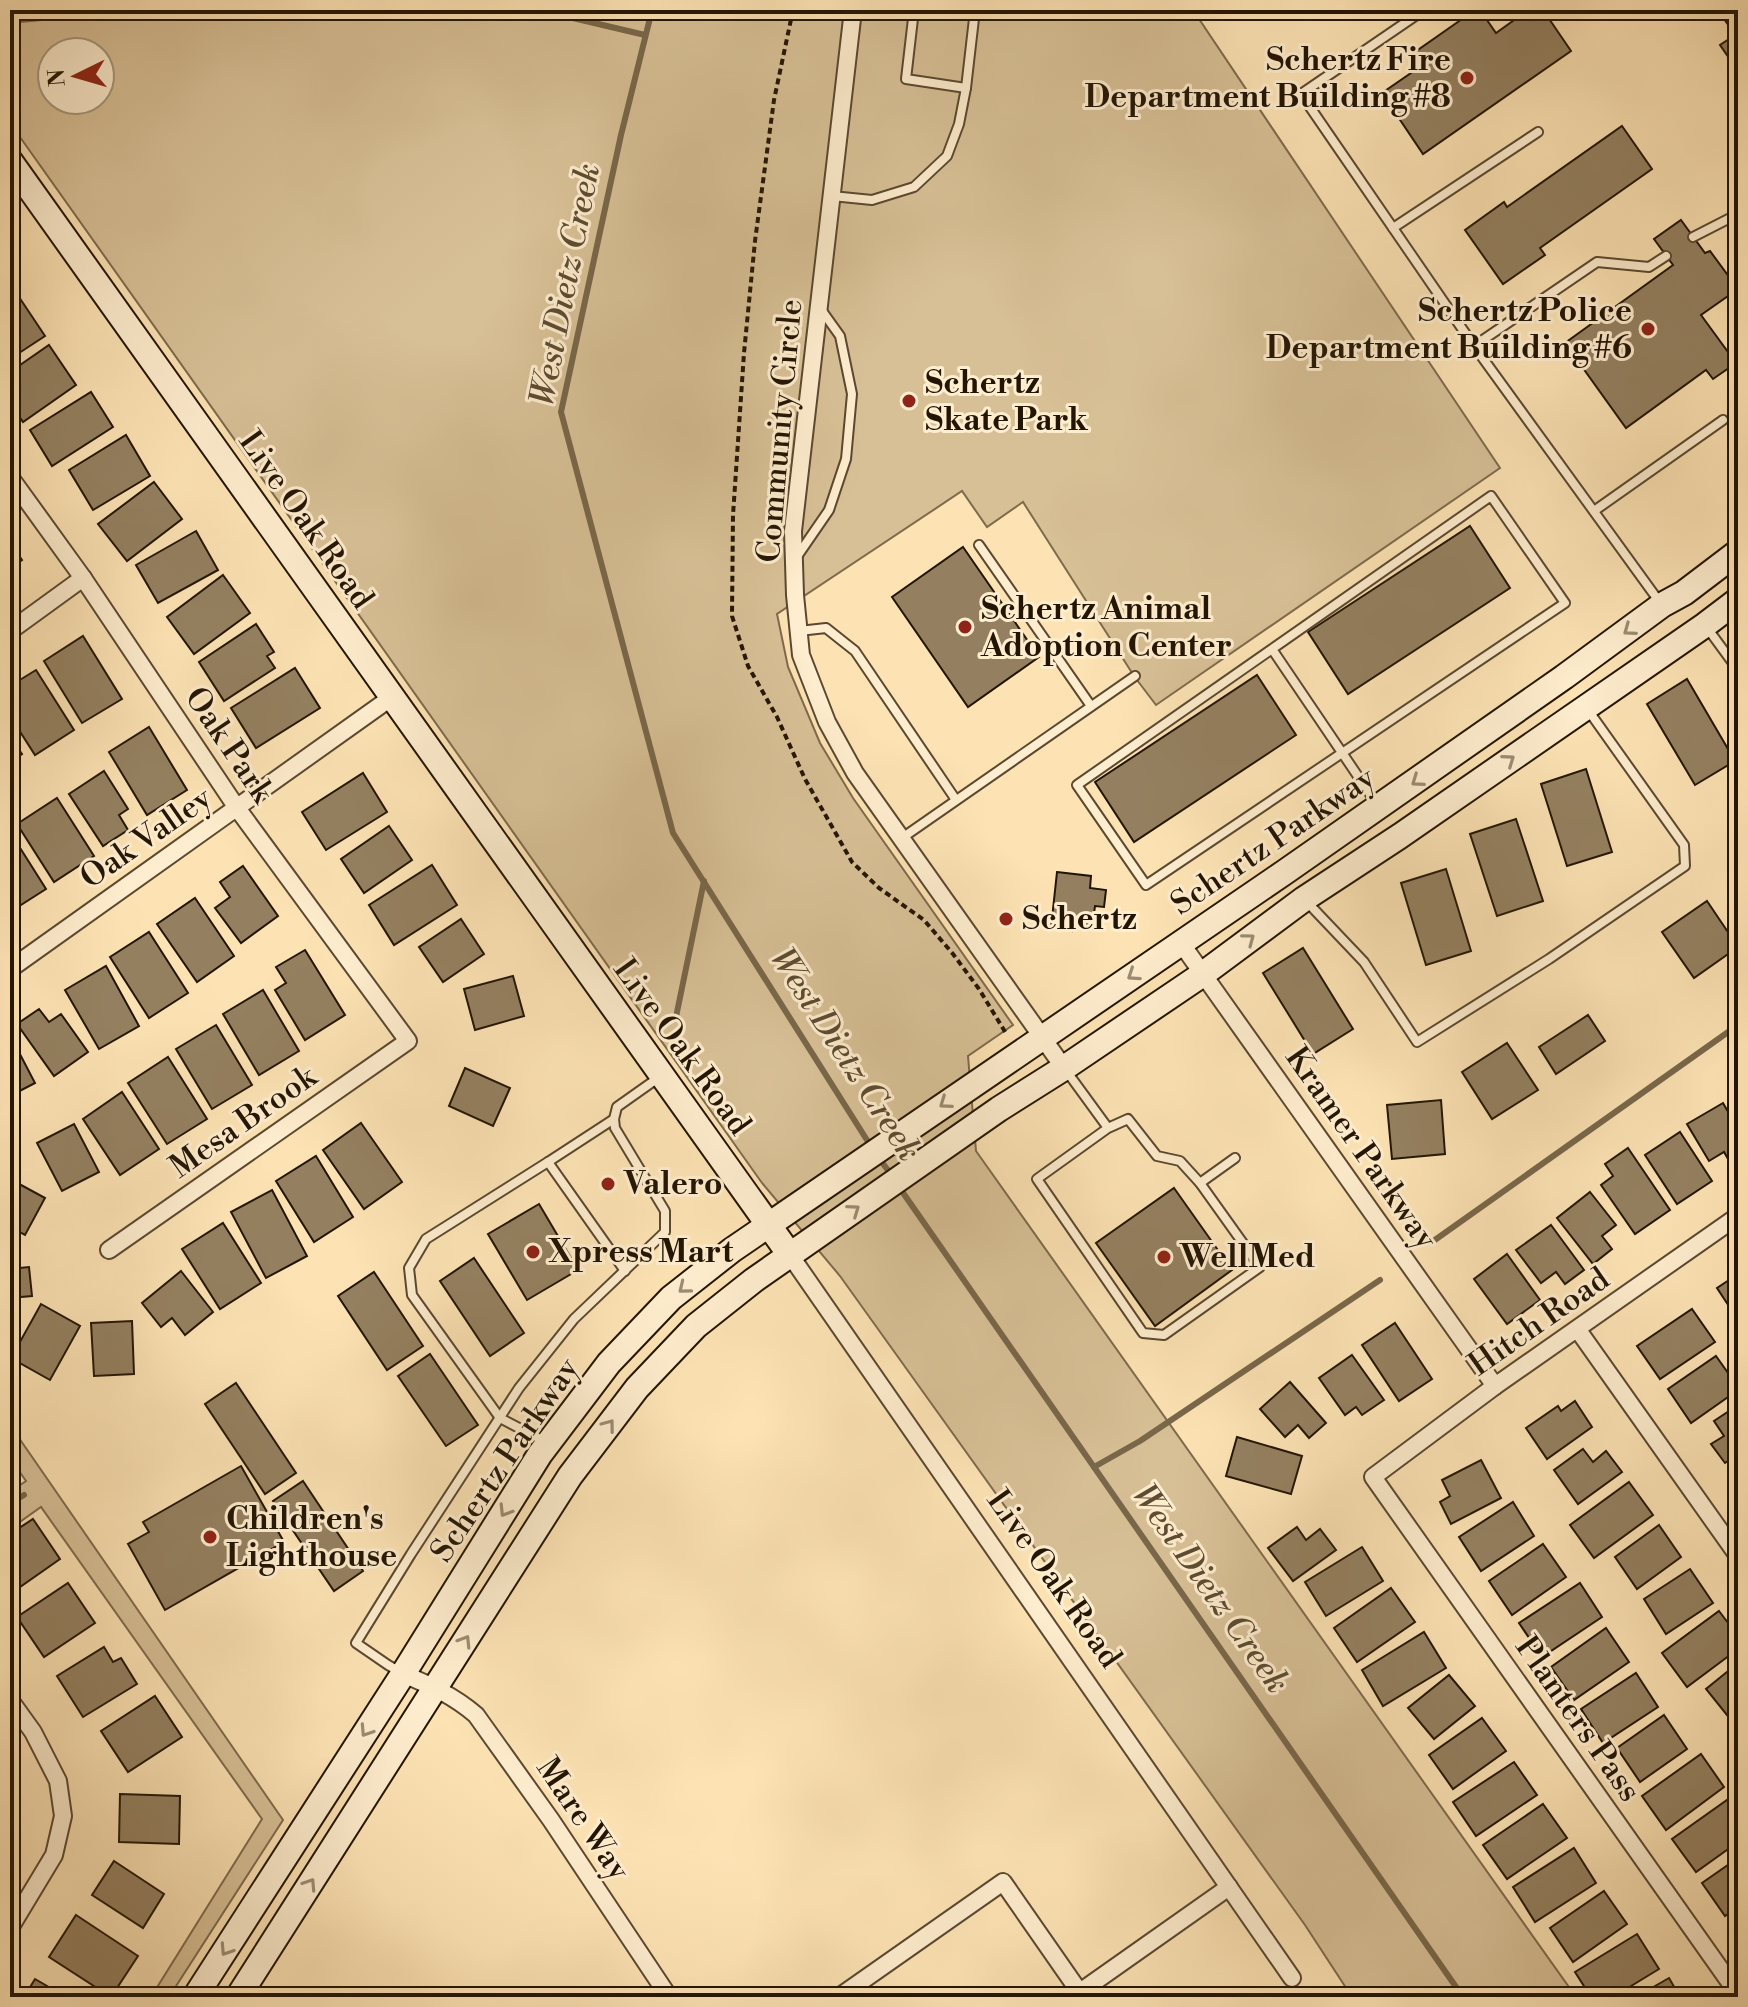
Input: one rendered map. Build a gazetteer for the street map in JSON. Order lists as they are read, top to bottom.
{
  "streets": {
    "main road": ["Live Oak Road", "Schertz Parkway"],
    "street": [
      "Community Circle",
      "Oak Park",
      "Oak Valley",
      "Mesa Brook",
      "Kramer Parkway",
      "Hitch Road",
      "Planters Pass",
      "Mare Way"
    ]
  },
  "crossings": [
    ["Community Circle", "Schertz Parkway"],
    ["Live Oak Road", "Oak Valley"],
    ["Live Oak Road", "Schertz Parkway"],
    ["Oak Park", "Oak Valley"],
    ["Oak Park", "Mesa Brook"],
    ["Schertz Parkway", "Kramer Parkway"],
    ["Schertz Parkway", "Mare Way"],
    ["Kramer Parkway", "Hitch Road"],
    ["Hitch Road", "Planters Pass"]
  ],
  "water": ["West Dietz Creek"],
  "places": [
    "Schertz Fire Department Building #8",
    "Schertz Police Department Building #6",
    "Schertz Skate Park",
    "Schertz Animal Adoption Center",
    "Schertz",
    "Valero",
    "Xpress Mart",
    "WellMed",
    "Children's Lighthouse"
  ],
  "north": "left"
}
